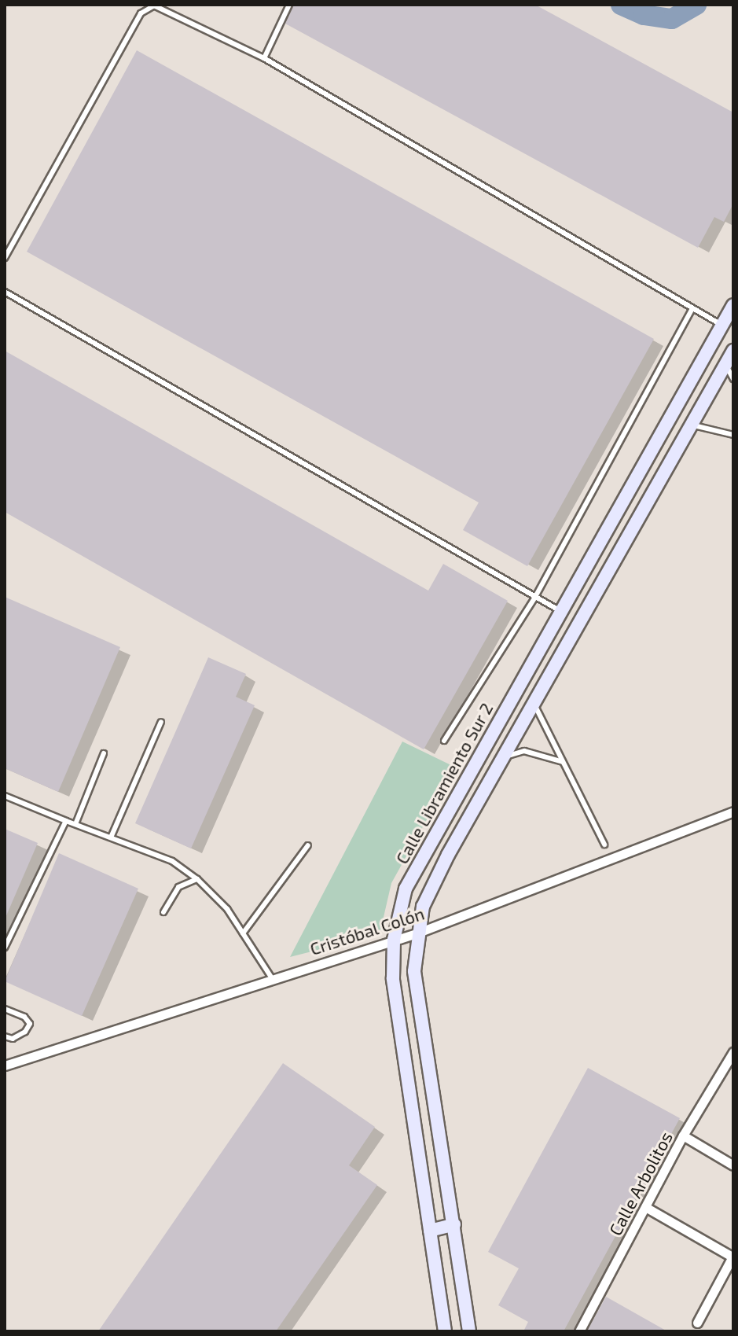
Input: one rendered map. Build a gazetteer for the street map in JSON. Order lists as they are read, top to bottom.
{
  "streets": {
    "main road": ["Calle Libramiento Sur 2"],
    "street": ["Cristóbal Colón", "Calle Arbolitos"]
  },
  "crossings": [
    ["Calle Libramiento Sur 2", "Cristóbal Colón"]
  ]
}
